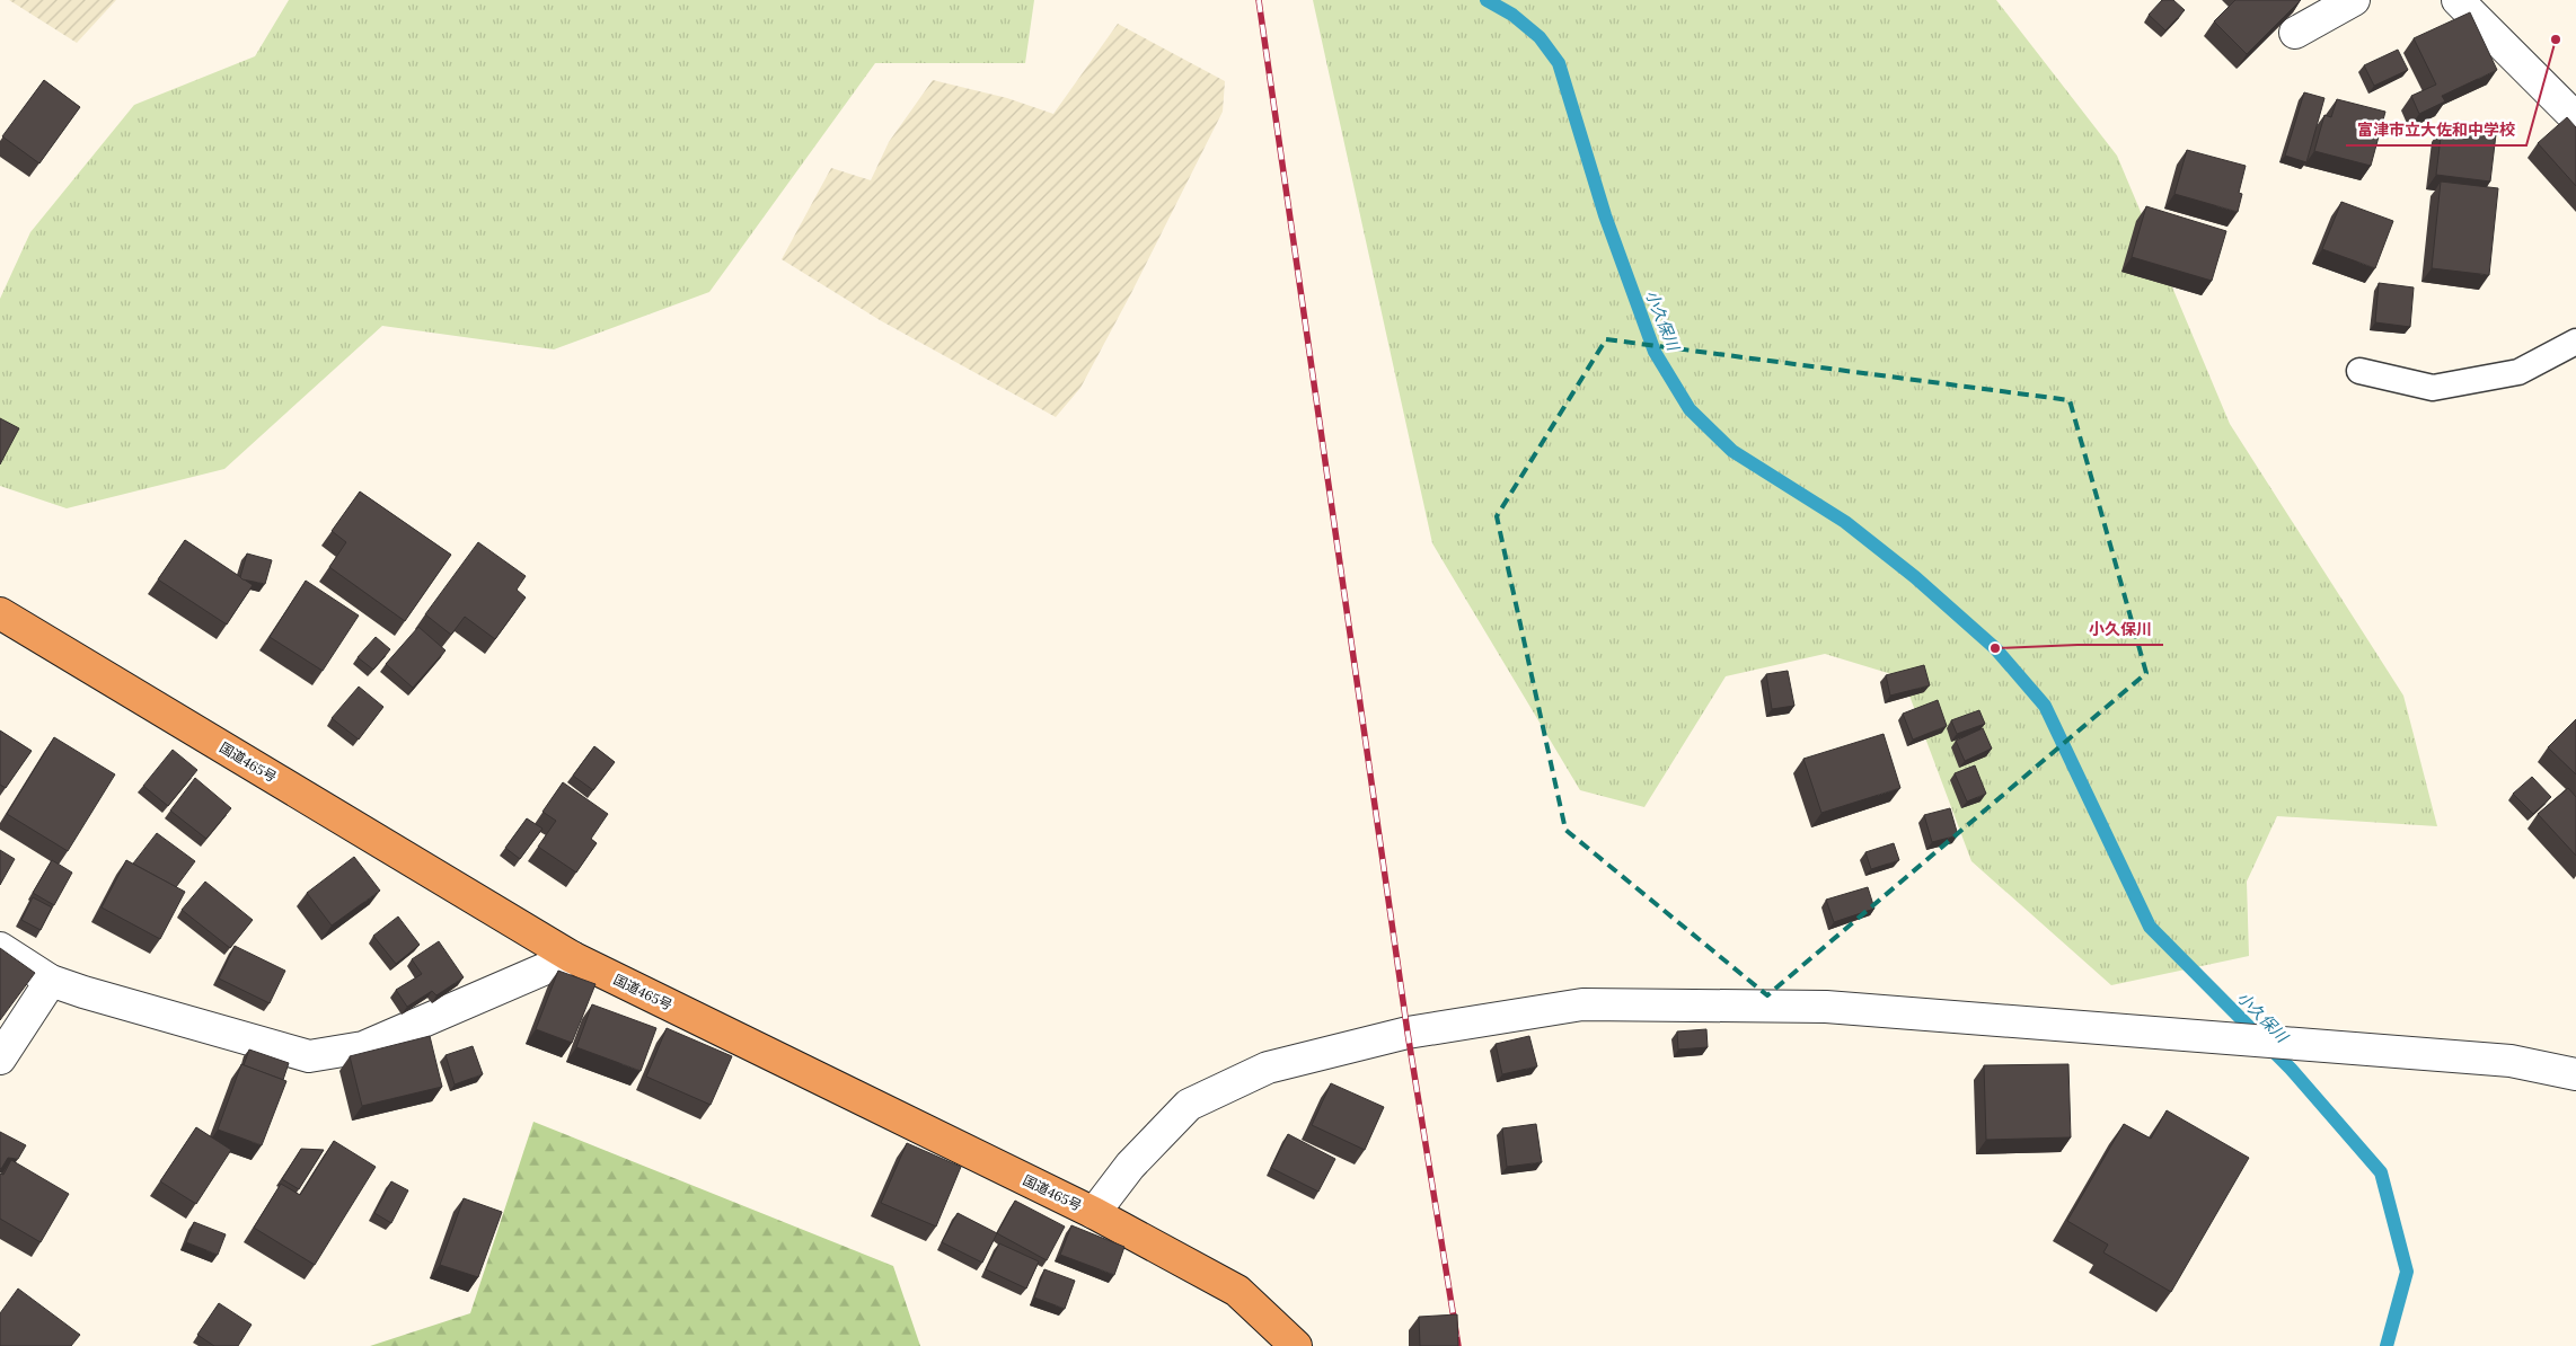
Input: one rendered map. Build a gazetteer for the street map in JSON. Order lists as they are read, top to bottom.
{
  "streets": {
    "highway": ["国道465号"]
  },
  "water": ["小久保川"],
  "places": ["富津市立大佐和中学校", "小久保川"]
}
